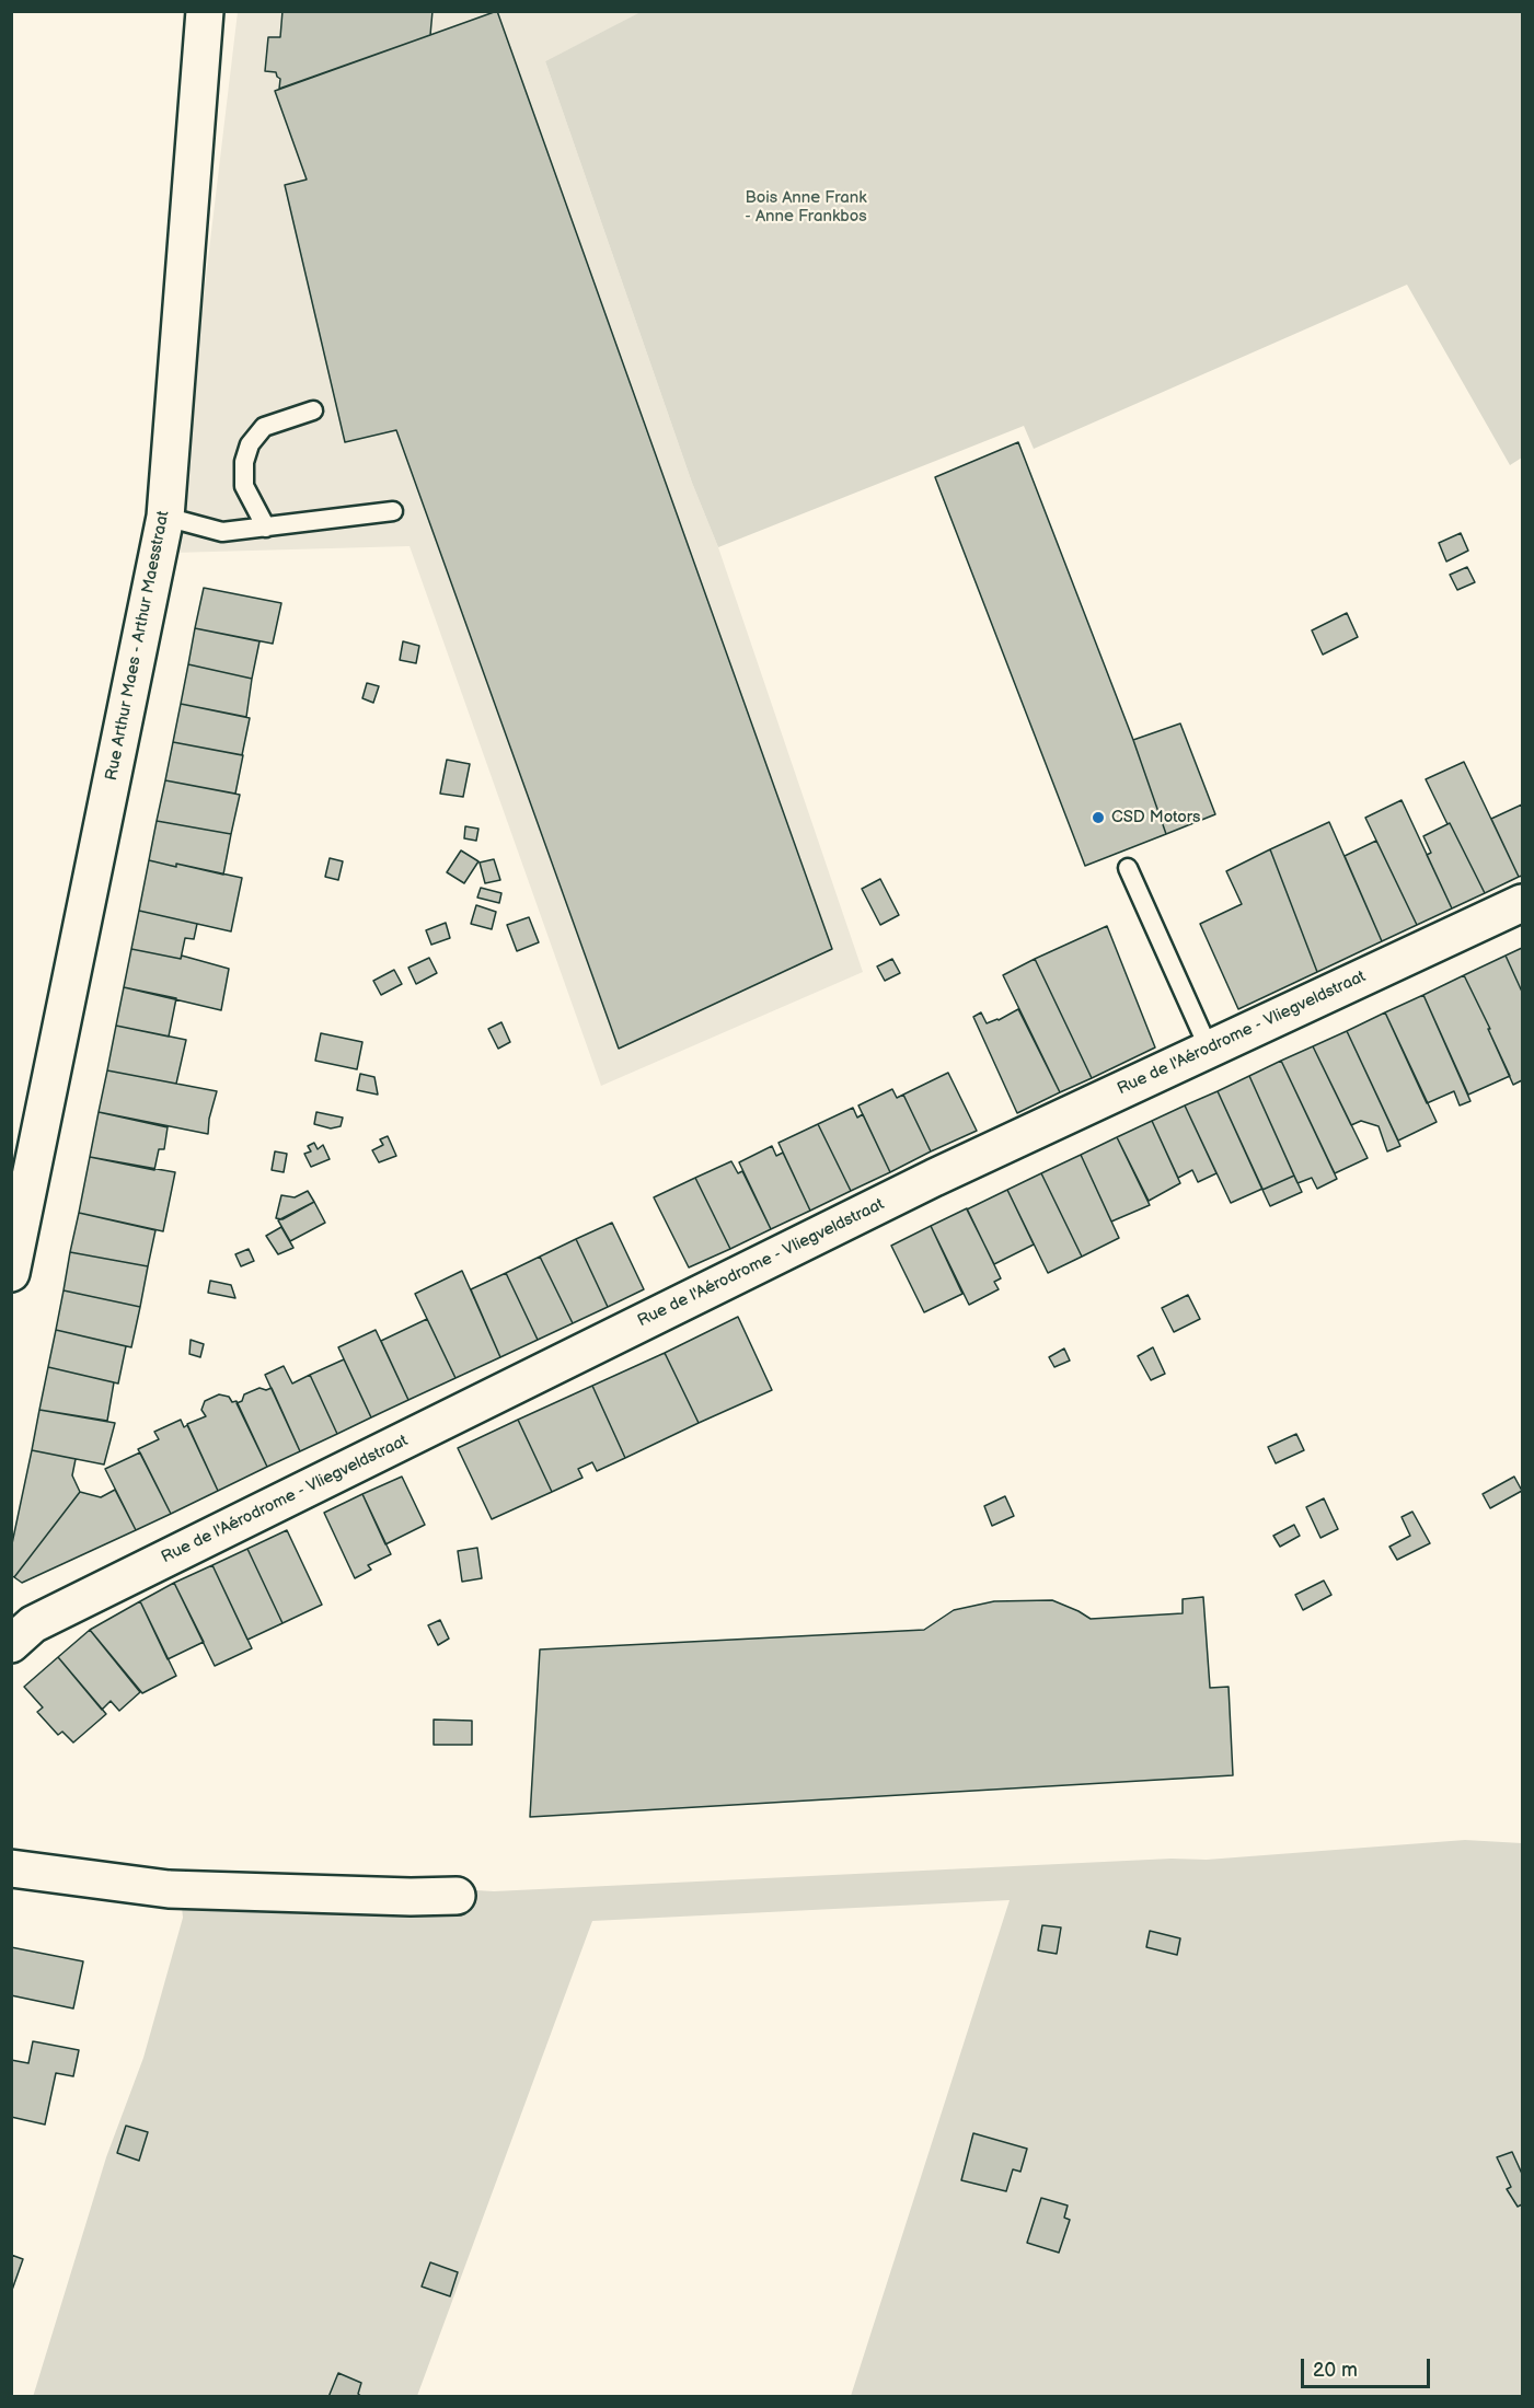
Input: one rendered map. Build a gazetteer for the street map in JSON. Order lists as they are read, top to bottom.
{
  "streets": {
    "street": ["Rue Arthur Maes - Arthur Maesstraat", "Rue de l'Aérodrome - Vliegveldstraat"]
  },
  "parks": ["Bois Anne Frank - Anne Frankbos"],
  "places": ["CSD Motors"],
  "scale_bar": "20 m"
}
